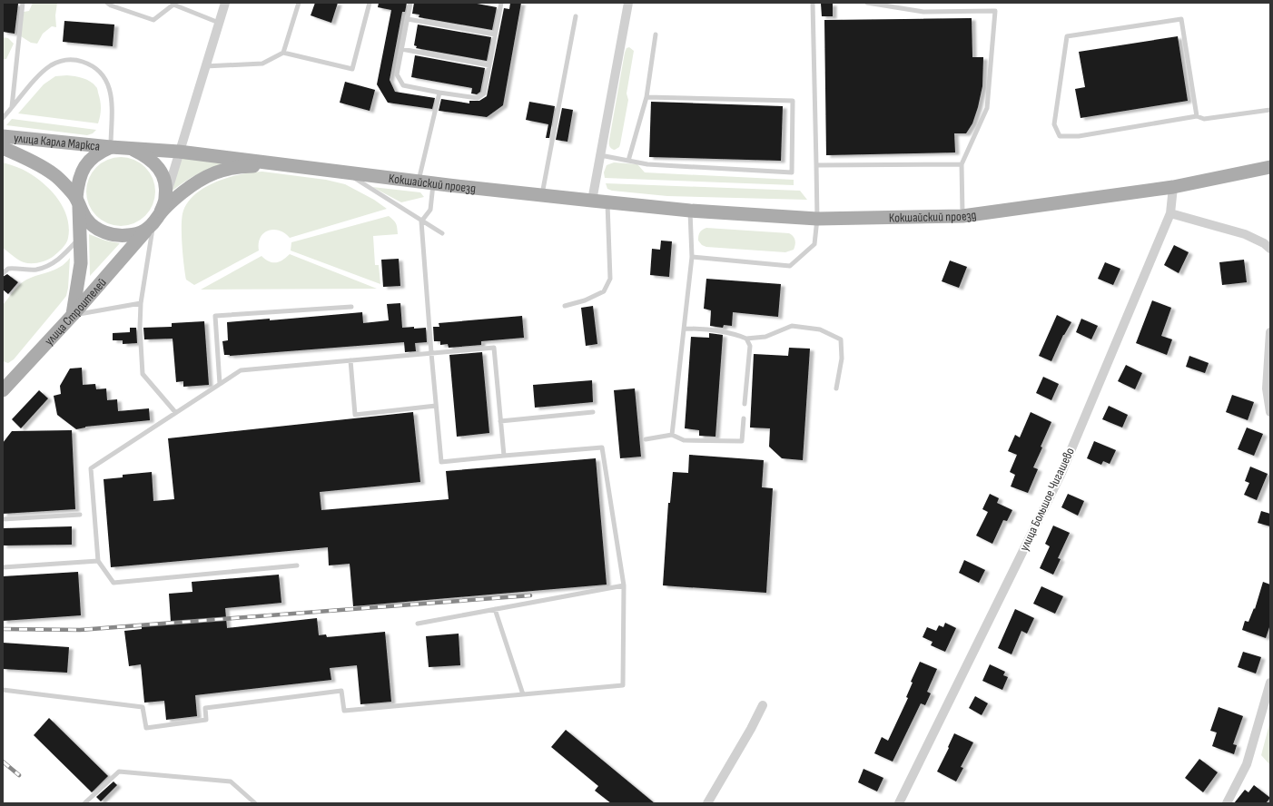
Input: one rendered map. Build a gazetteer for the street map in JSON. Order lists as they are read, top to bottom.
{
  "streets": {
    "main road": ["улица Карла Маркса", "Кокшайский проезд", "улица Строителей"],
    "street": ["улица Большое Чигашево"]
  },
  "crossings": [
    ["улица Карла Маркса", "Кокшайский проезд"],
    ["улица Карла Маркса", "улица Строителей"],
    ["Кокшайский проезд", "улица Строителей"],
    ["Кокшайский проезд", "улица Большое Чигашево"]
  ]
}
